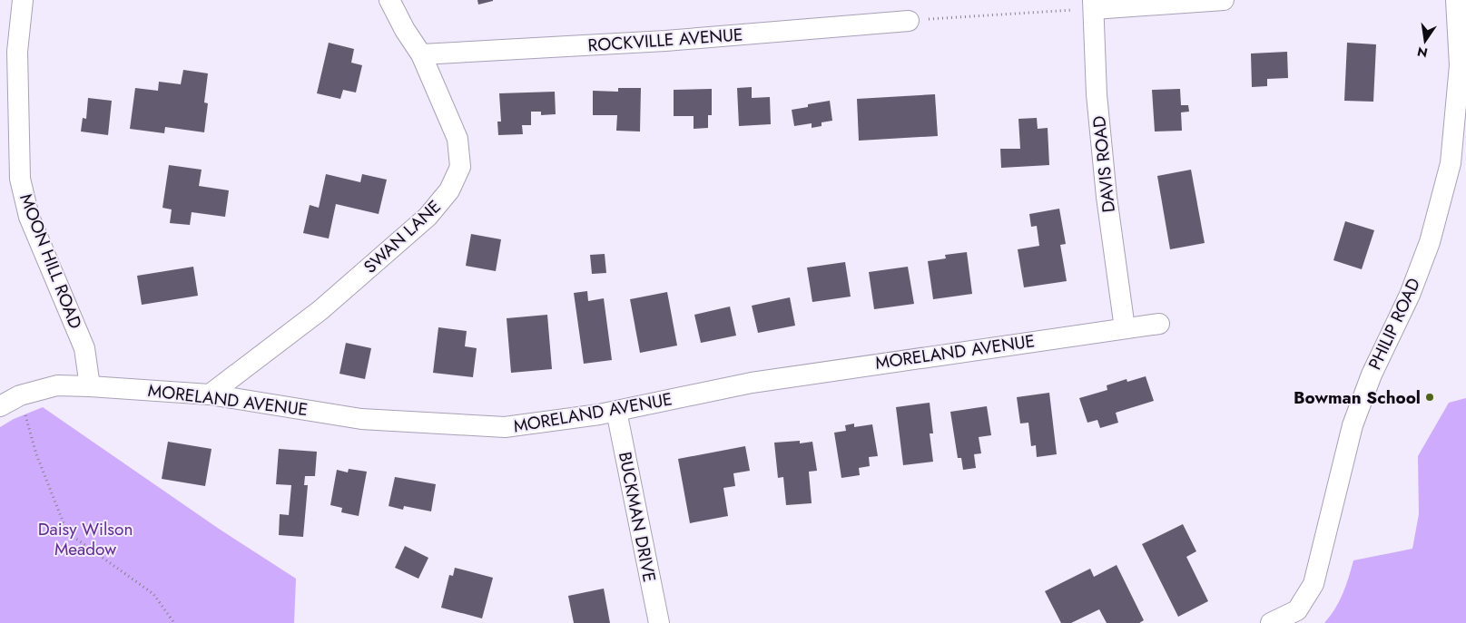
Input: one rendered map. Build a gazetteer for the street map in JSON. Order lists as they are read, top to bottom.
{
  "streets": {
    "street": [
      "ROCKVILLE AVENUE",
      "DAVIS ROAD",
      "SWAN LANE",
      "MOON HILL ROAD",
      "PHILIP ROAD",
      "MORELAND AVENUE",
      "BUCKMAN DRIVE"
    ]
  },
  "crossings": [
    ["ROCKVILLE AVENUE", "SWAN LANE"],
    ["DAVIS ROAD", "MORELAND AVENUE"],
    ["SWAN LANE", "MORELAND AVENUE"],
    ["MOON HILL ROAD", "MORELAND AVENUE"],
    ["MORELAND AVENUE", "BUCKMAN DRIVE"]
  ],
  "parks": ["Daisy Wilson Meadow"],
  "places": ["Bowman School"],
  "north": "bottom"
}
